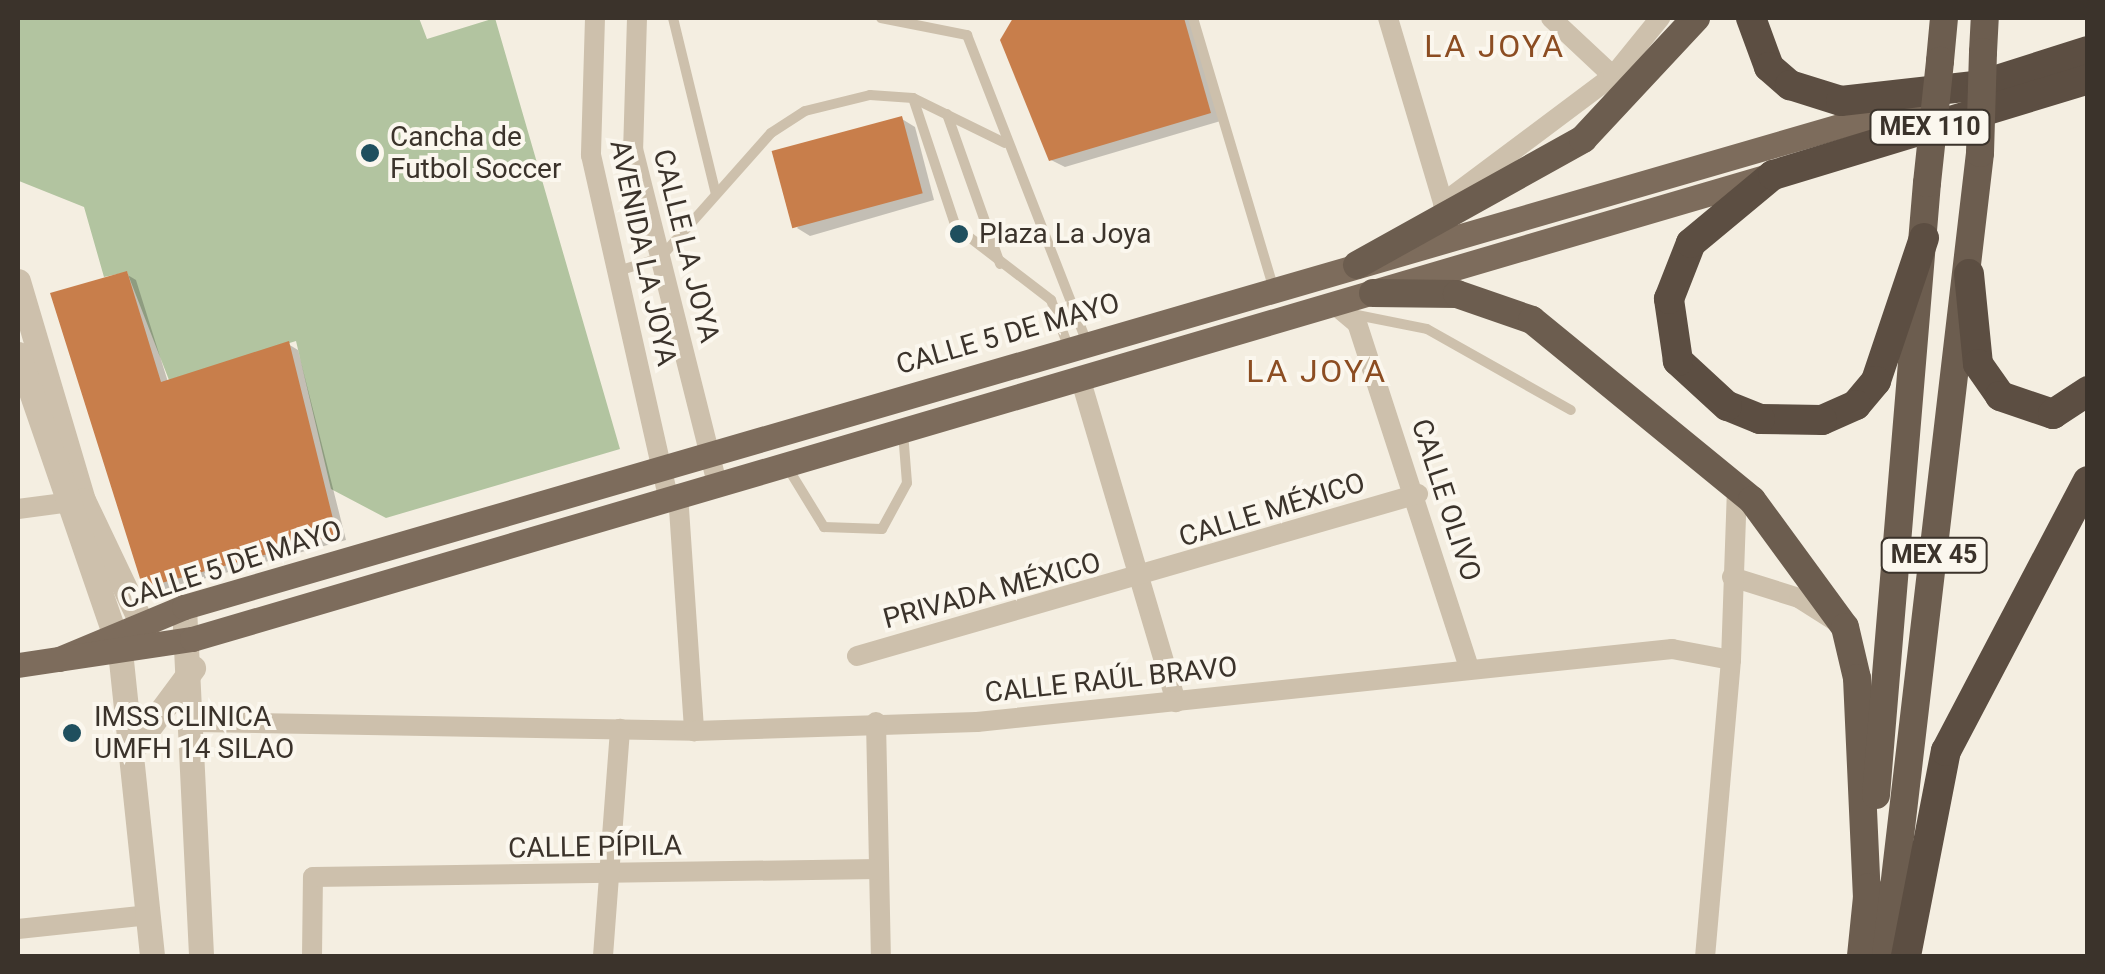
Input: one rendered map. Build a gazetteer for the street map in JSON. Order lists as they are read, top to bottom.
{
  "streets": {
    "highway": ["MEX 110", "MEX 45"],
    "main road": ["CALLE 5 DE MAYO"],
    "street": [
      "CALLE LA JOYA",
      "AVENIDA LA JOYA",
      "CALLE OLIVO",
      "CALLE MÉXICO",
      "PRIVADA MÉXICO",
      "CALLE RAÚL BRAVO",
      "CALLE PÍPILA"
    ]
  },
  "crossings": [
    ["MEX 110", "CALLE 5 DE MAYO"],
    ["CALLE LA JOYA", "CALLE 5 DE MAYO"],
    ["AVENIDA LA JOYA", "CALLE 5 DE MAYO"],
    ["CALLE 5 DE MAYO", "CALLE OLIVO"],
    ["CALLE OLIVO", "CALLE MÉXICO"],
    ["CALLE OLIVO", "CALLE RAÚL BRAVO"],
    ["CALLE MÉXICO", "PRIVADA MÉXICO"]
  ],
  "districts": ["LA JOYA", "LA JOYA"],
  "places": ["Cancha de Futbol Soccer", "Plaza La Joya", "IMSS CLINICA UMFH 14 SILAO"]
}
